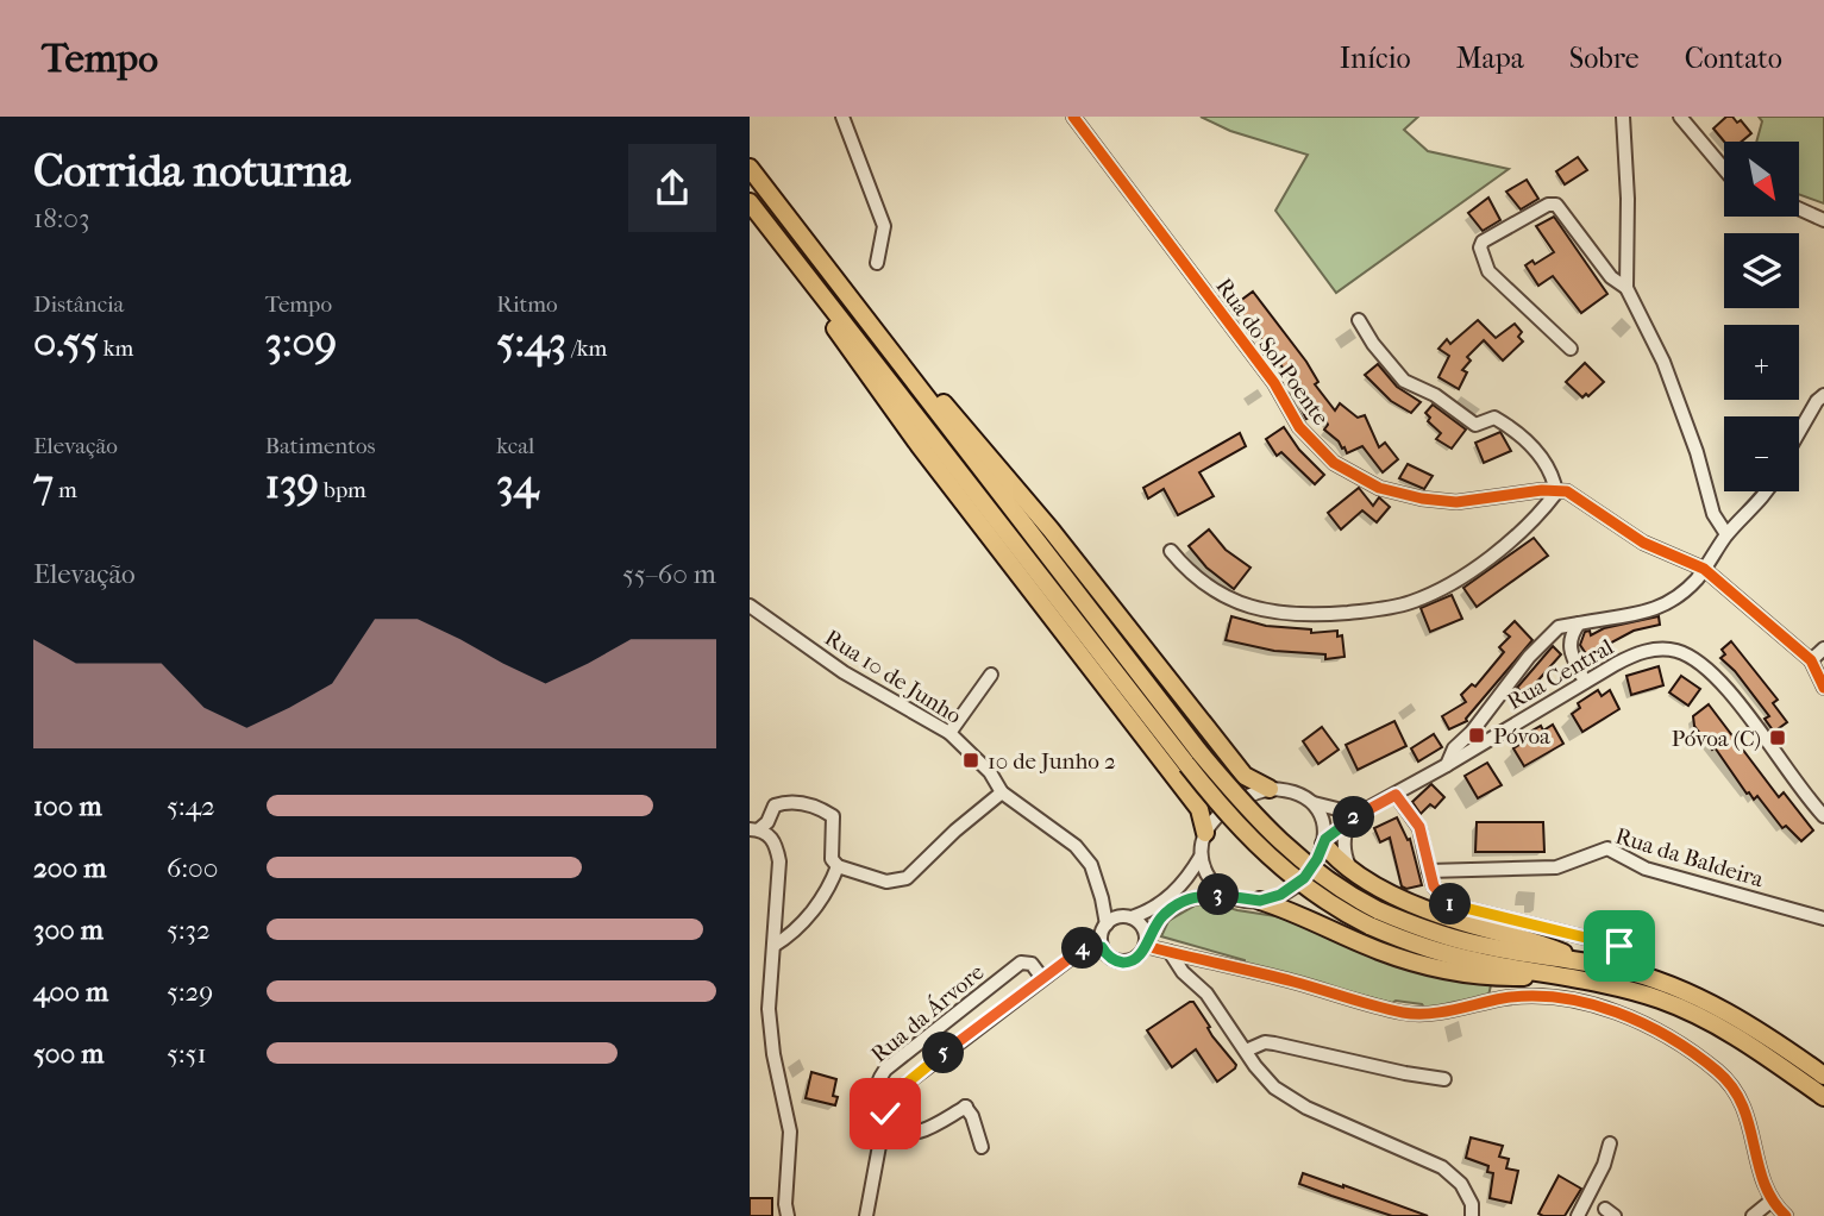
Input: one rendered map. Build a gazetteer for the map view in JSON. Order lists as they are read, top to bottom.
{
  "streets": {
    "street": [
      "Rua do Sol Poente",
      "Rua Central",
      "Rua 10 de Junho",
      "Rua da Baldeira",
      "Rua da Árvore"
    ]
  },
  "places": {
    "transit": ["Póvoa", "Póvoa (C)", "10 de Junho 2"]
  },
  "north": "bottom right",
  "page": {
    "header": "Tempo",
    "nav": [
      "Início",
      "Mapa",
      "Sobre",
      "Contato"
    ],
    "heading": ["Corrida noturna", "18:03"],
    "map_buttons": ["+", "−"],
    "stats": [
      ["Distância", "0.55 km"],
      ["Tempo", "3:09"],
      ["Ritmo", "5:43 /km"],
      ["Elevação", "7 m"],
      ["Batimentos", "139 bpm"],
      ["kcal", "34"]
    ],
    "chart": ["Elevação", "55–60 m"],
    "list": [
      {
        "name": "100 m",
        "note": "5:42"
      },
      {
        "name": "200 m",
        "note": "6:00"
      },
      {
        "name": "300 m",
        "note": "5:32"
      },
      {
        "name": "400 m",
        "note": "5:29"
      },
      {
        "name": "500 m",
        "note": "5:51"
      }
    ],
    "pins": [
      "2",
      "3",
      "1",
      "4",
      "5"
    ]
  }
}
